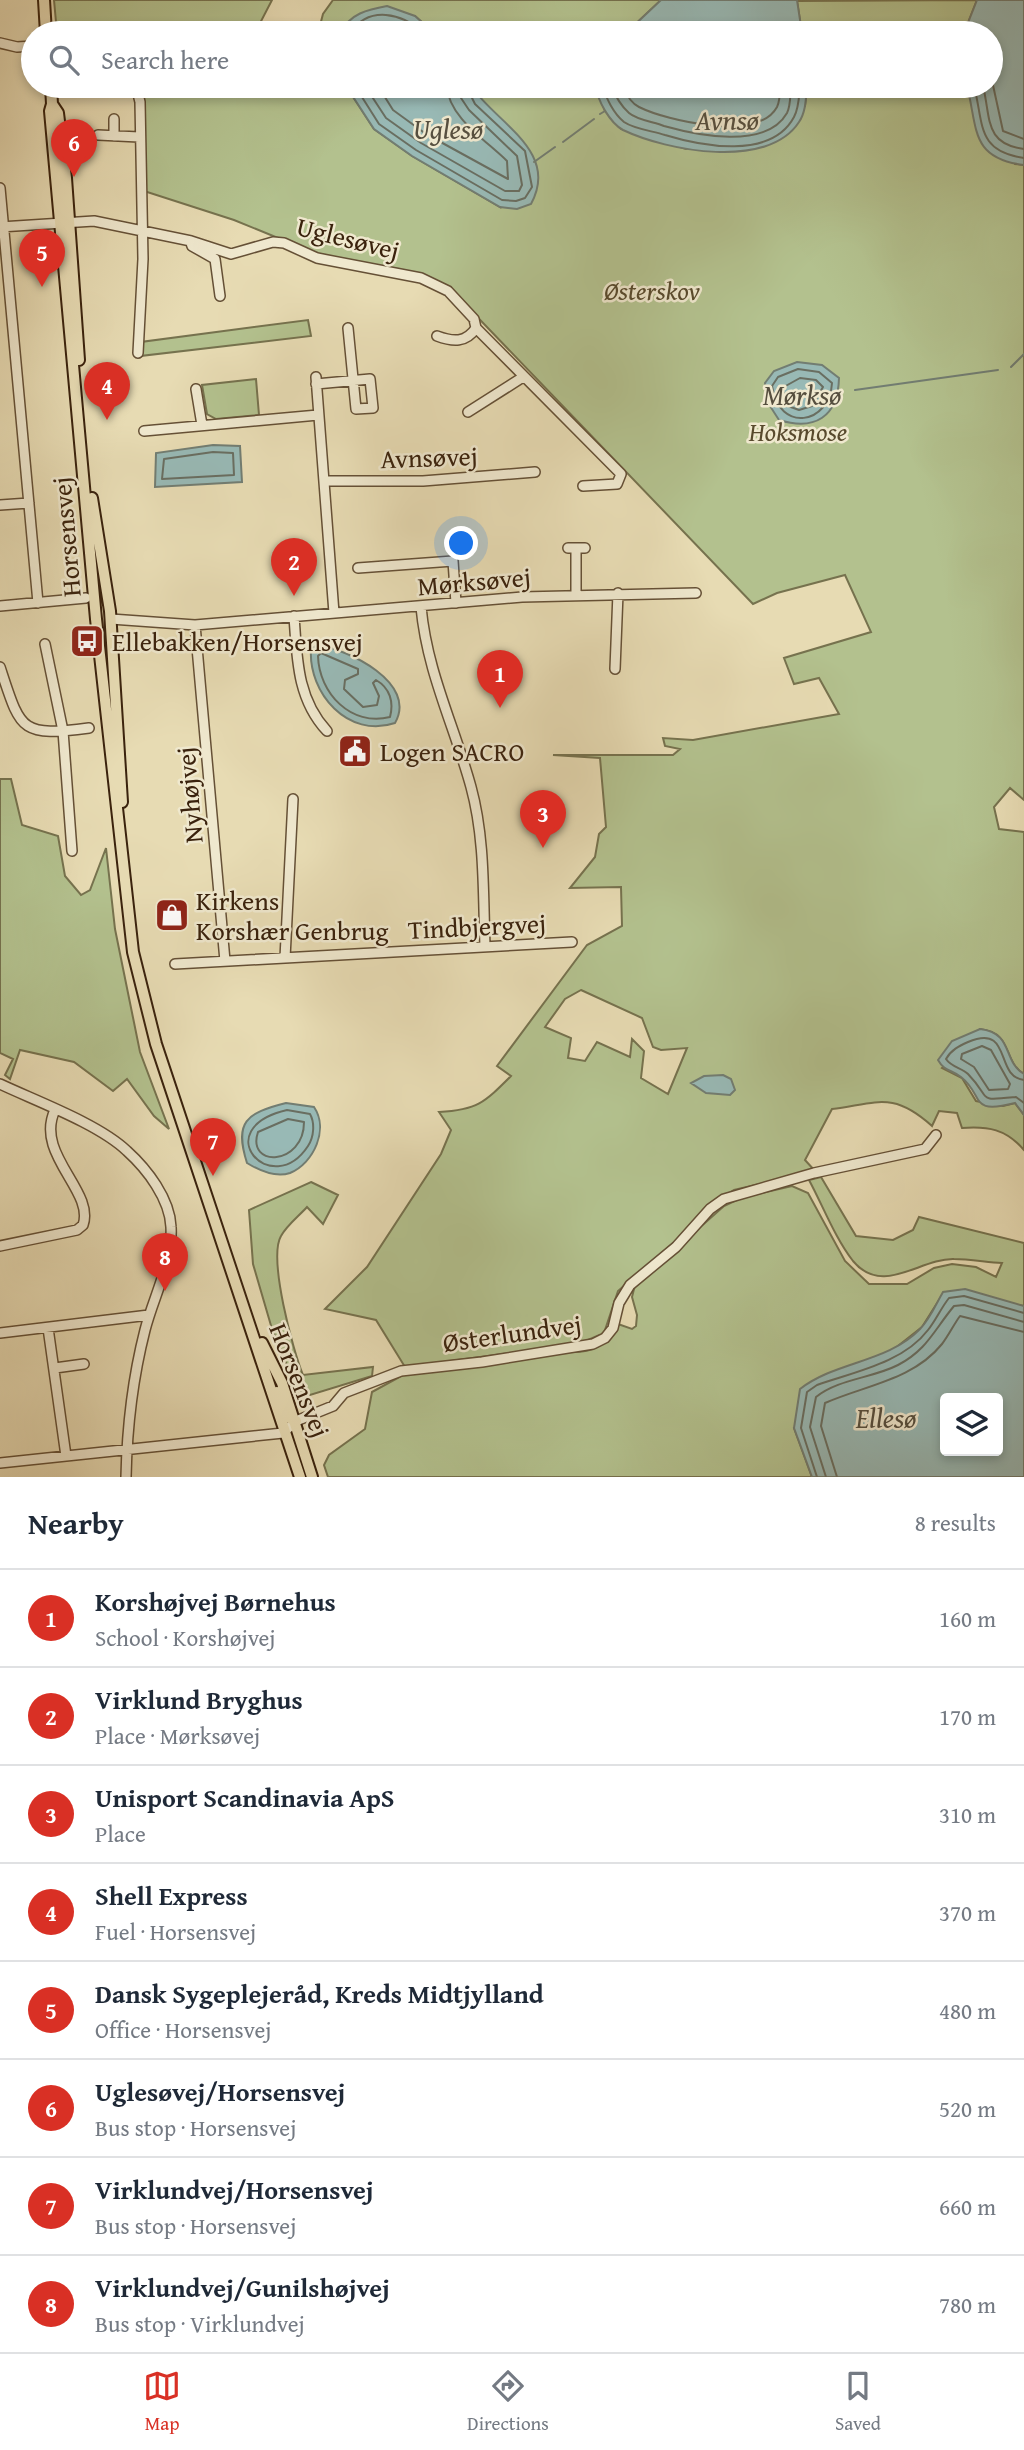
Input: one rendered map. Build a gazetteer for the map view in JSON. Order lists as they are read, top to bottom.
{
  "streets": {
    "main road": ["Horsensvej"],
    "street": [
      "Uglesøvej",
      "Avnsøvej",
      "Mørksøvej",
      "Nyhøjvej",
      "Tindbjergvej",
      "Østerlundvej"
    ]
  },
  "crossings": [
    ["Uglesøvej", "Horsensvej"],
    ["Horsensvej", "Mørksøvej"],
    ["Horsensvej", "Østerlundvej"],
    ["Mørksøvej", "Nyhøjvej"],
    ["Nyhøjvej", "Tindbjergvej"]
  ],
  "water": [
    "Avnsø",
    "Uglesø",
    "Mørksø",
    "Ellesø"
  ],
  "parks": ["Østerskov", "Hoksmose"],
  "places": {
    "bus stop": ["Ellebakken/Horsensvej"],
    "public building": ["Logen SACRO"],
    "shop": ["Kirkens Korshær Genbrug"]
  },
  "page": {
    "search": "Search here",
    "pins": [
      "6",
      "5",
      "4",
      "2",
      "1",
      "3",
      "7",
      "8"
    ],
    "heading": ["Nearby", "8 results"],
    "list": [
      {
        "mark": "1",
        "name": "Korshøjvej Børnehus",
        "note": "School · Korshøjvej",
        "value": "160 m"
      },
      {
        "mark": "2",
        "name": "Virklund Bryghus",
        "note": "Place · Mørksøvej",
        "value": "170 m"
      },
      {
        "mark": "3",
        "name": "Unisport Scandinavia ApS",
        "note": "Place",
        "value": "310 m"
      },
      {
        "mark": "4",
        "name": "Shell Express",
        "note": "Fuel · Horsensvej",
        "value": "370 m"
      },
      {
        "mark": "5",
        "name": "Dansk Sygeplejeråd, Kreds Midtjylland",
        "note": "Office · Horsensvej",
        "value": "480 m"
      },
      {
        "mark": "6",
        "name": "Uglesøvej/Horsensvej",
        "note": "Bus stop · Horsensvej",
        "value": "520 m"
      },
      {
        "mark": "7",
        "name": "Virklundvej/Horsensvej",
        "note": "Bus stop · Horsensvej",
        "value": "660 m"
      },
      {
        "mark": "8",
        "name": "Virklundvej/Gunilshøjvej",
        "note": "Bus stop · Virklundvej",
        "value": "780 m"
      }
    ],
    "nav": ["Map", "Directions", "Saved"]
  }
}
